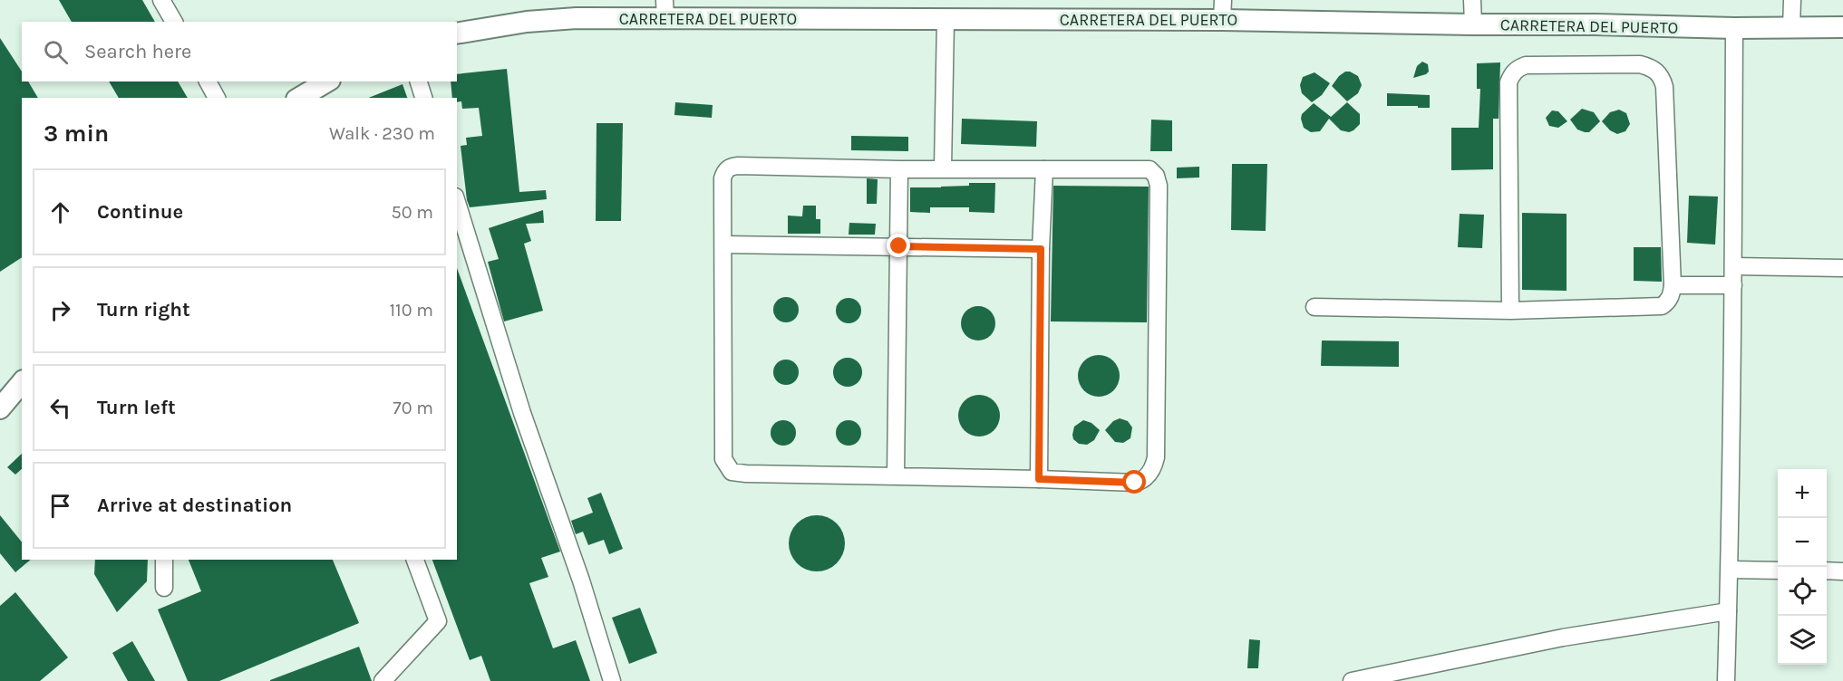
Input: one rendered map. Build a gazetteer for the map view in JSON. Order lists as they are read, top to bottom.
{
  "streets": {
    "main road": ["CARRETERA DEL PUERTO"]
  },
  "page": {
    "search": "Search here",
    "heading": ["3 min", "Walk · 230 m"],
    "list": [
      ["Continue", "50 m"],
      ["Turn right", "110 m"],
      ["Turn left", "70 m"],
      "Arrive at destination"
    ],
    "map_buttons": ["+", "−"]
  }
}
